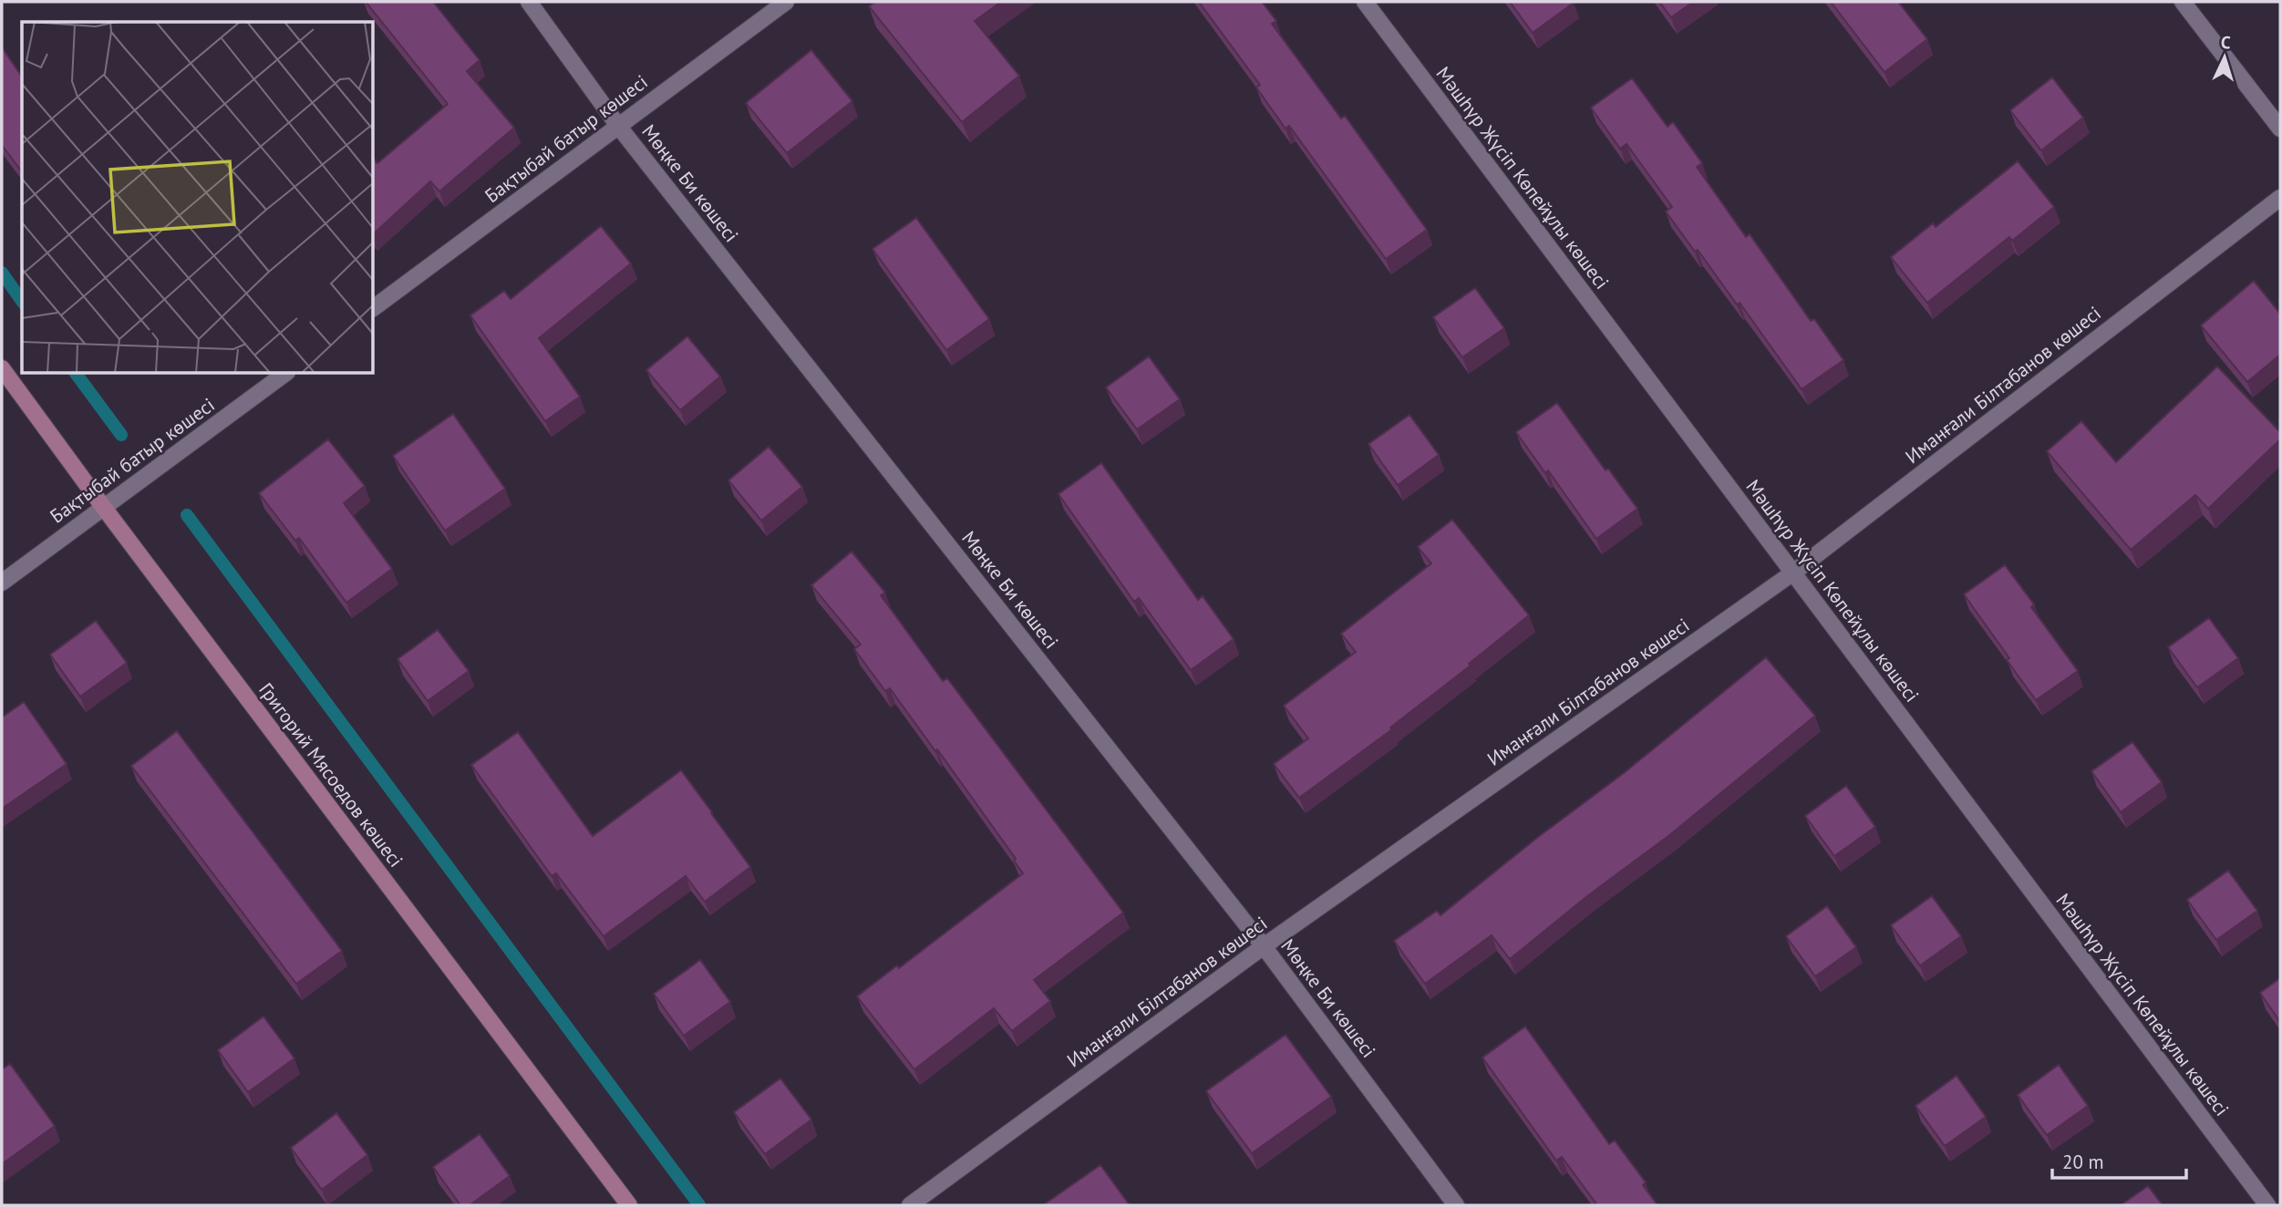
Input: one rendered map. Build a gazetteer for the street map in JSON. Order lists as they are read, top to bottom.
{
  "streets": {
    "main road": ["Григорий Мясоедов көшесі"],
    "street": [
      "Бақтыбай батыр көшесі",
      "Мәшһүр Жүсіп Көпейұлы көшесі",
      "Мөңке Би көшесі",
      "Иманғали Білтабанов көшесі"
    ]
  },
  "crossings": [
    ["Бақтыбай батыр көшесі", "Мөңке Би көшесі"],
    ["Бақтыбай батыр көшесі", "Григорий Мясоедов көшесі"],
    ["Мәшһүр Жүсіп Көпейұлы көшесі", "Иманғали Білтабанов көшесі"],
    ["Мөңке Би көшесі", "Иманғали Білтабанов көшесі"]
  ],
  "scale_bar": "20 m",
  "north": "top"
}
